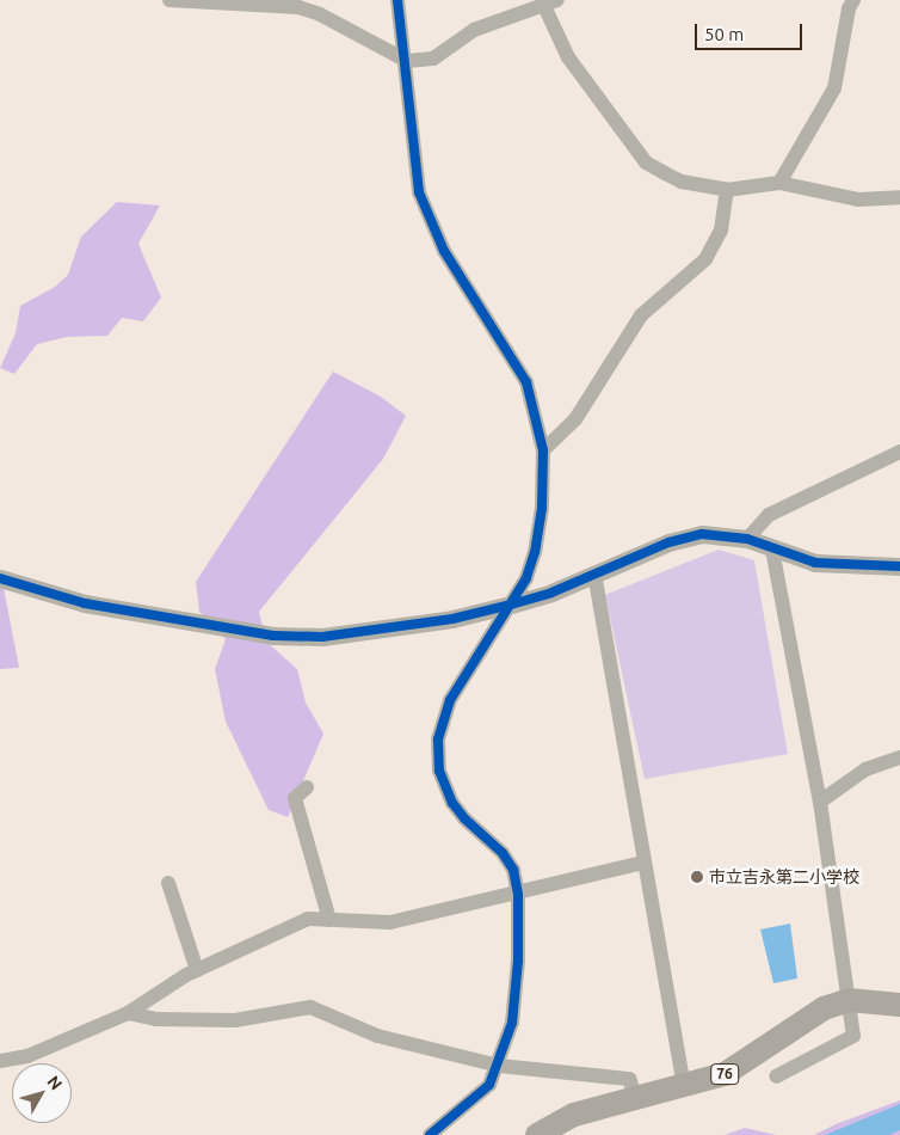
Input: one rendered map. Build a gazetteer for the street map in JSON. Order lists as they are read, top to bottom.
{
  "streets": {
    "main road": ["76"]
  },
  "places": ["市立吉永第二小学校"],
  "scale_bar": "50 m",
  "north": "top right"
}
